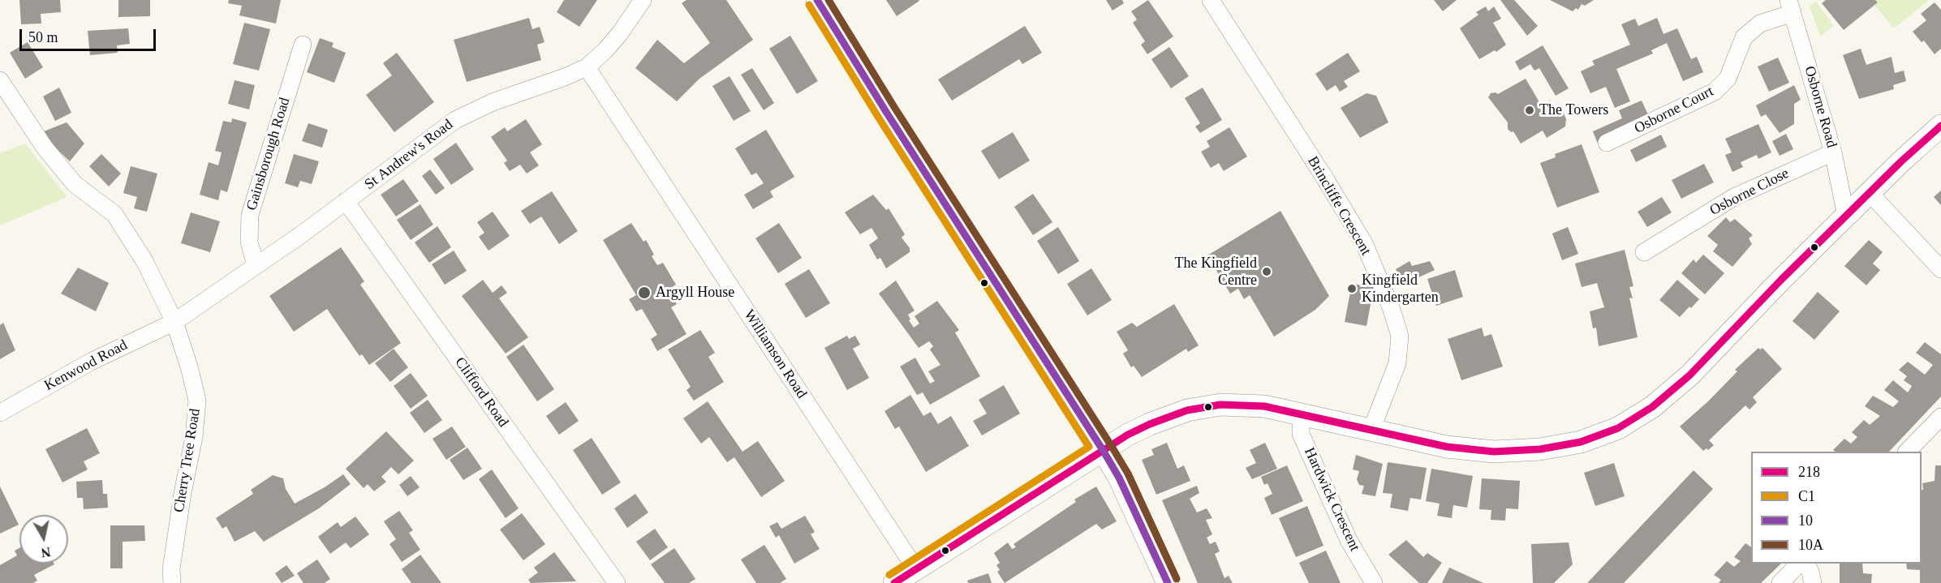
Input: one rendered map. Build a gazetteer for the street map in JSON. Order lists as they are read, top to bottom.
{
  "streets": {
    "street": [
      "Osborne Road",
      "Osborne Court",
      "Gainsborough Road",
      "St Andrew's Road",
      "Osborne Close",
      "Brincliffe Crescent",
      "Williamson Road",
      "Kenwood Road",
      "Clifford Road",
      "Cherry Tree Road",
      "Hardwick Crescent"
    ]
  },
  "crossings": [
    ["Osborne Road", "Osborne Court"],
    ["Osborne Road", "Osborne Close"],
    ["Gainsborough Road", "St Andrew's Road"],
    ["St Andrew's Road", "Williamson Road"],
    ["St Andrew's Road", "Kenwood Road"],
    ["St Andrew's Road", "Clifford Road"],
    ["St Andrew's Road", "Cherry Tree Road"],
    ["Kenwood Road", "Cherry Tree Road"]
  ],
  "places": [
    "The Towers",
    "The Kingfield Centre",
    "Kingfield Kindergarten",
    "Argyll House"
  ],
  "lines": [
    "transit line 10",
    "transit line 10A",
    "transit line C1",
    "transit line 218"
  ],
  "legend": [
    "218",
    "C1",
    "10",
    "10A"
  ],
  "scale_bar": "50 m",
  "north": "bottom"
}
